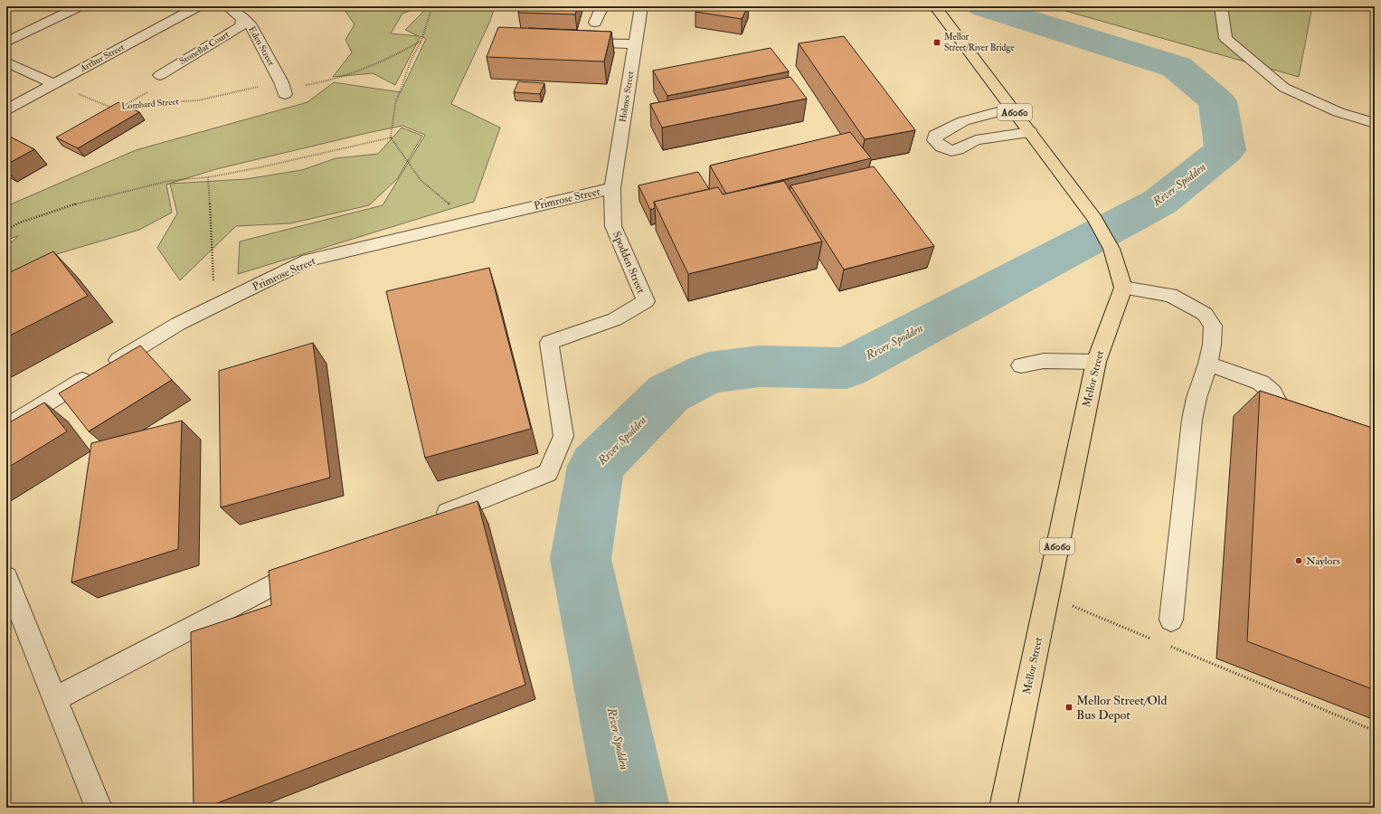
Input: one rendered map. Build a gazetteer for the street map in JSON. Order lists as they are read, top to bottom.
{
  "streets": {
    "main road": ["A6060", "Mellor Street"],
    "street": [
      "Eden Street",
      "Stoneflat Court",
      "Arthur Street",
      "Holmes Street",
      "Primrose Street",
      "Spodden Street"
    ],
    "path": ["Lombard Street"]
  },
  "crossings": [
    ["Eden Street", "Stoneflat Court"],
    ["Eden Street", "Lombard Street"],
    ["Arthur Street", "Lombard Street"],
    ["Holmes Street", "Primrose Street"],
    ["Holmes Street", "Spodden Street"],
    ["A6060", "Mellor Street"],
    ["Primrose Street", "Spodden Street"]
  ],
  "water": ["River Spodden"],
  "places": {
    "transit": ["Mellor Street/River Bridge", "Mellor Street/Old Bus Depot"],
    "other": ["Naylors"]
  }
}
